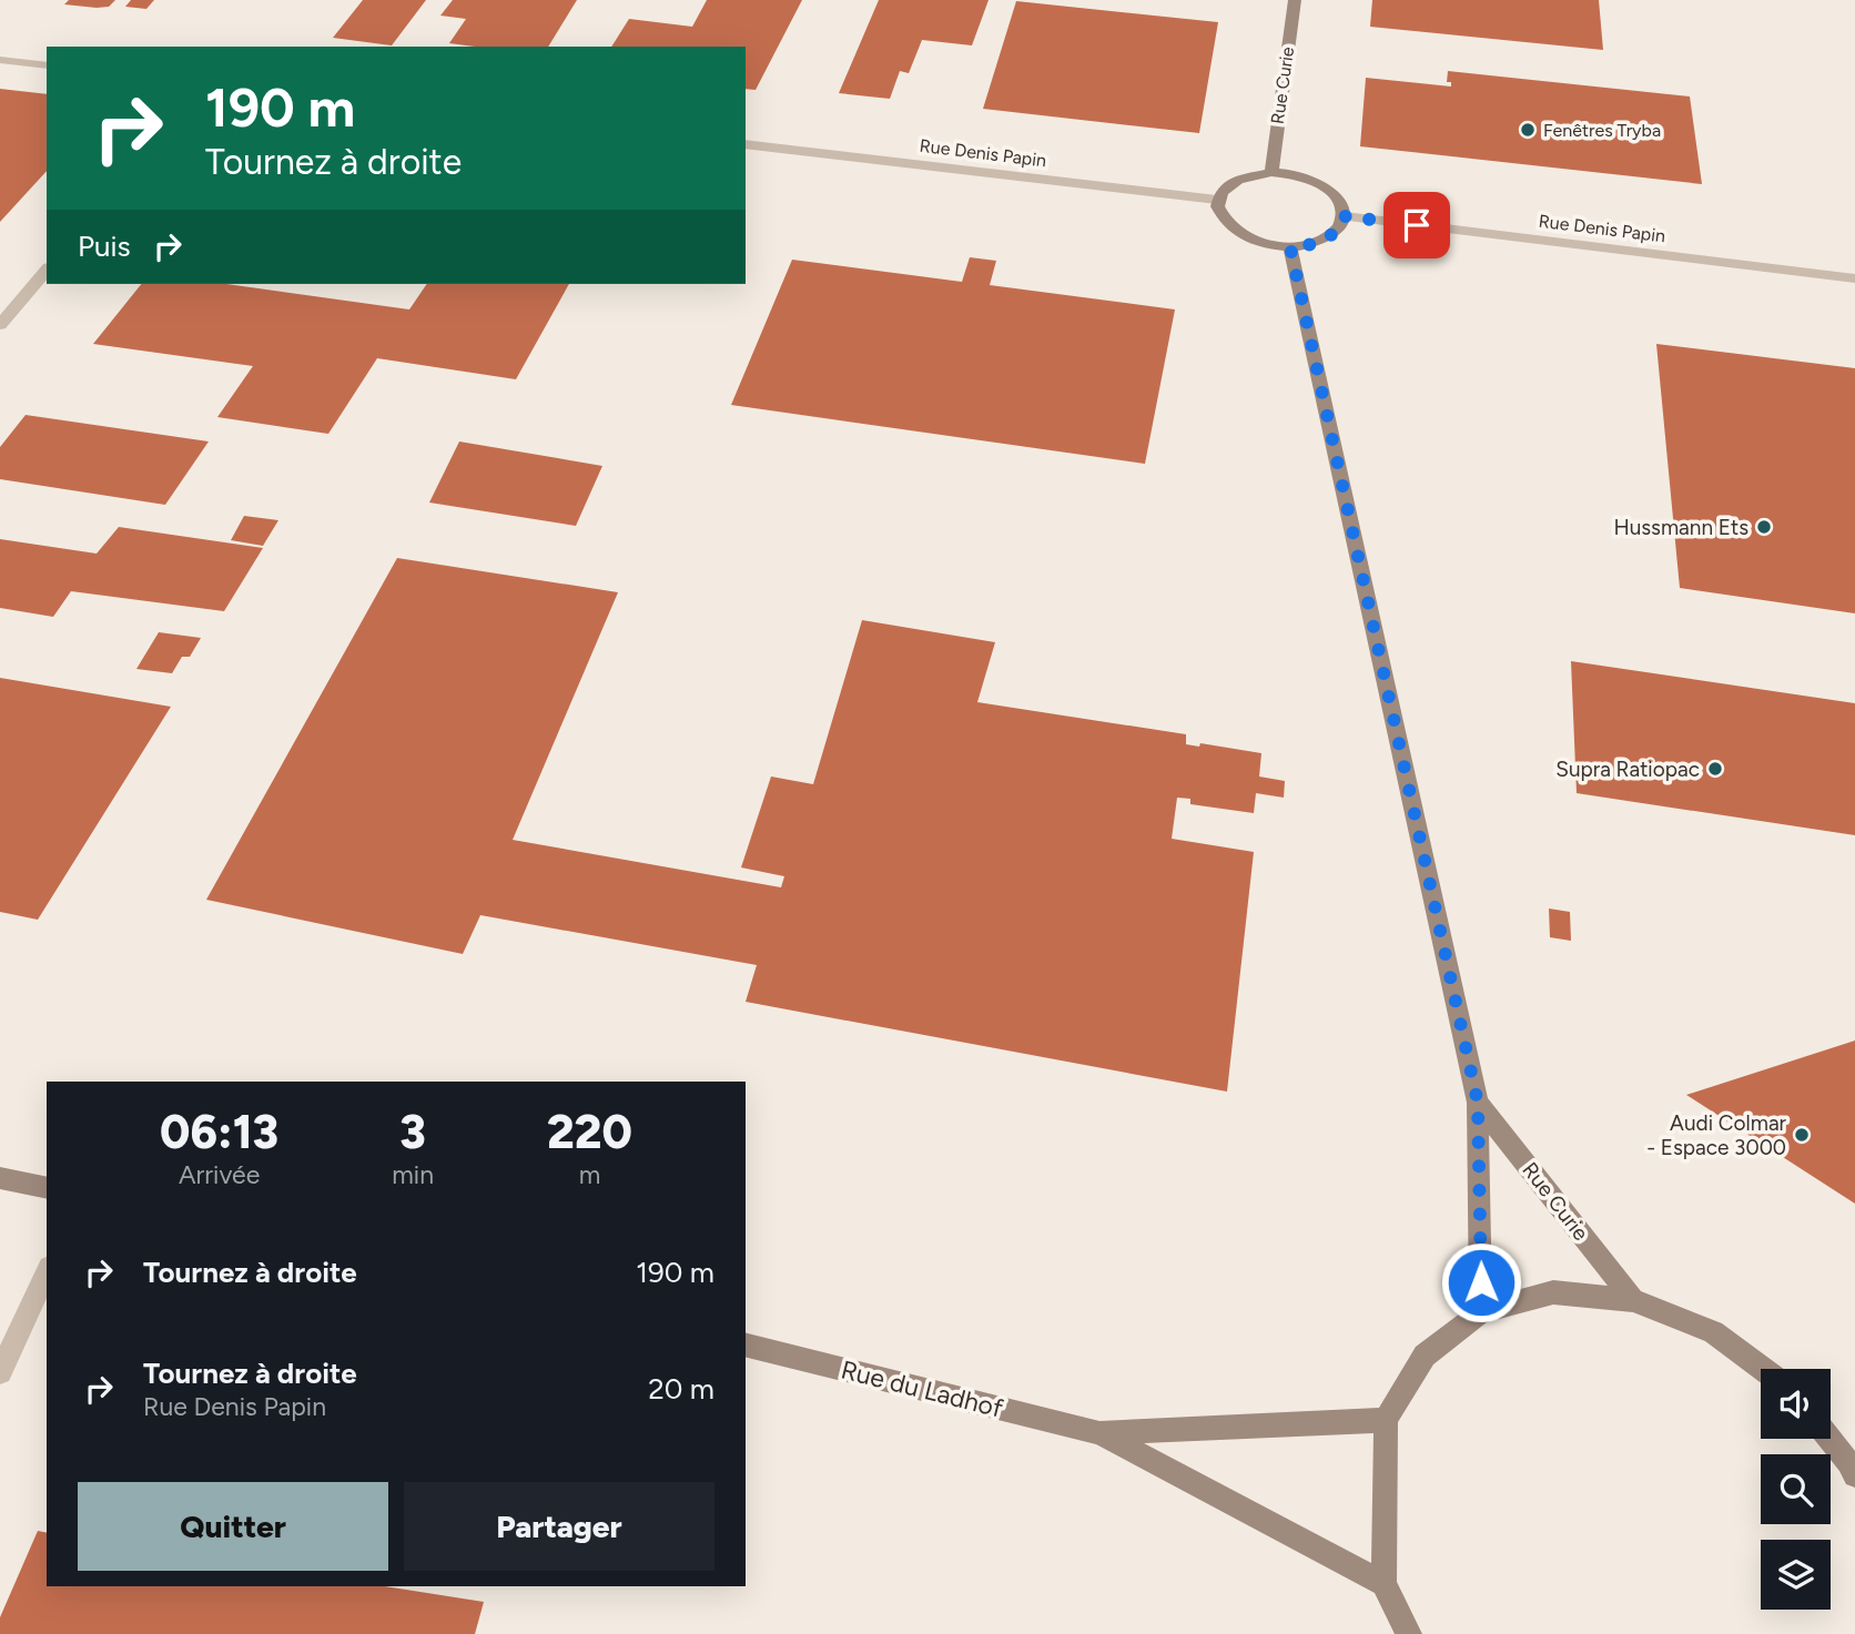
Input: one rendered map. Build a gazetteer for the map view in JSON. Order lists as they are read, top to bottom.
{
  "streets": {
    "main road": ["Rue Curie", "Rue du Ladhof"],
    "street": ["Rue Denis Papin"]
  },
  "crossings": [
    ["Rue Curie", "Rue Denis Papin"]
  ],
  "places": [
    "Fenêtres Tryba",
    "Hussmann Ets",
    "Supra Ratiopac",
    "Audi Colmar - Espace 3000"
  ],
  "page": {
    "turn": ["190 m", "Tournez à droite"],
    "then": "Puis",
    "eta": [
      "06:13",
      "Arrivée",
      "3",
      "min",
      "220",
      "m"
    ],
    "list": [
      {
        "name": "Tournez à droite",
        "value": "190 m"
      },
      {
        "name": "Tournez à droite",
        "note": "Rue Denis Papin",
        "value": "20 m"
      }
    ],
    "buttons": ["Quitter", "Partager"]
  }
}
